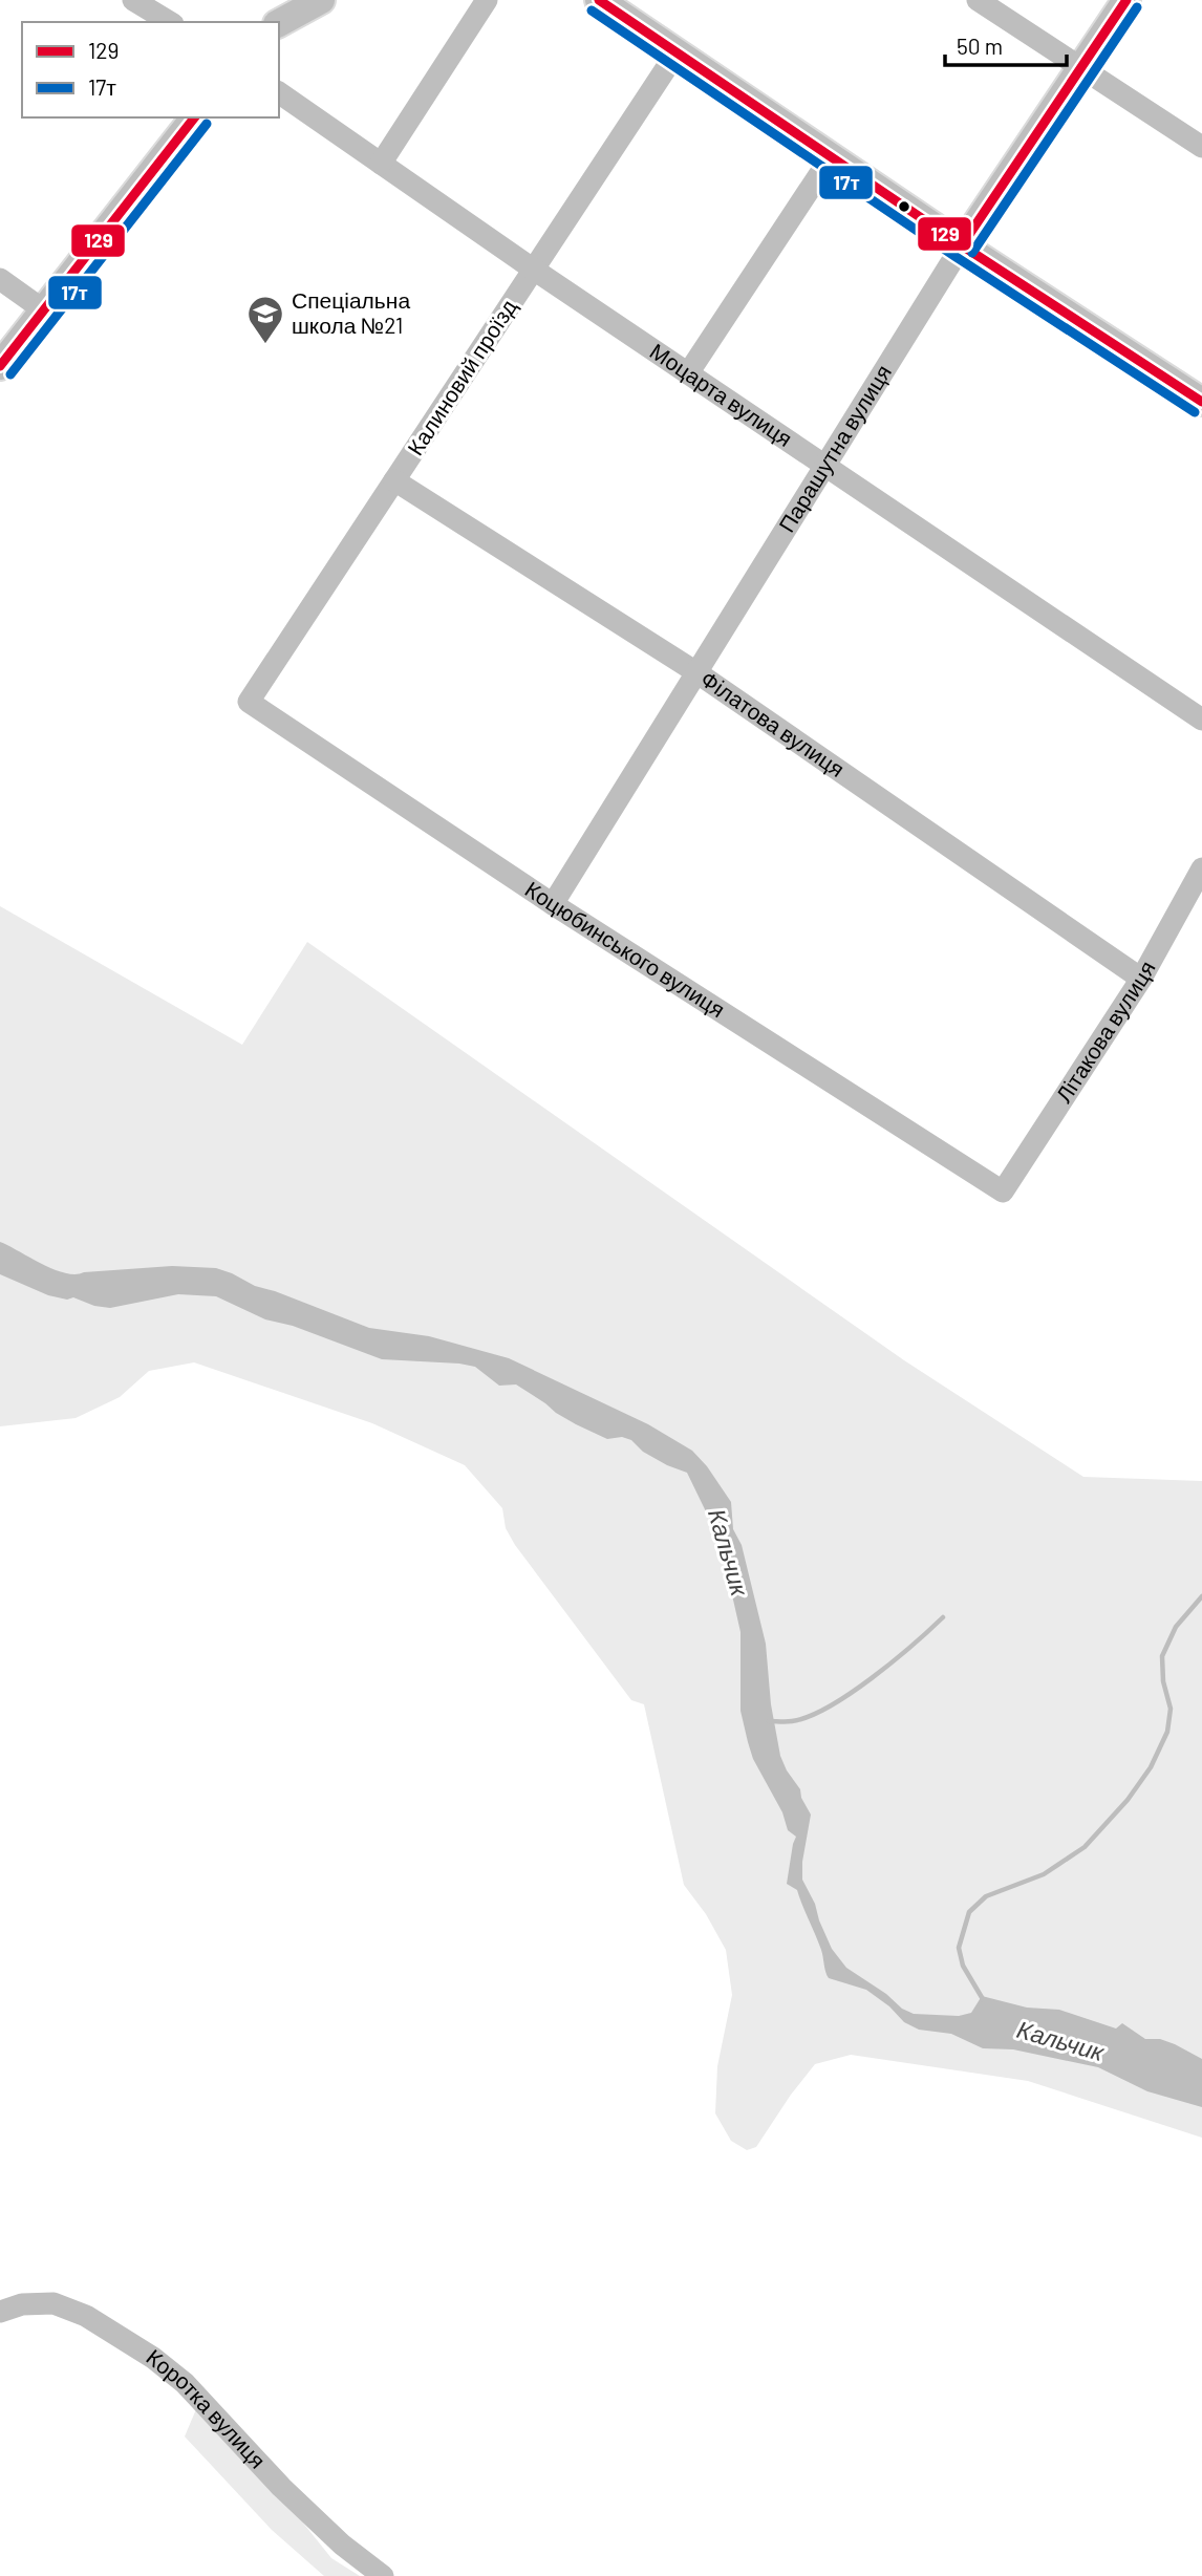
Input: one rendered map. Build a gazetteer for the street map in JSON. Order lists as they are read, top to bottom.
{
  "streets": {
    "main road": ["Парашутна вулиця"],
    "street": [
      "Калиновий проїзд",
      "Моцарта вулиця",
      "Філатова вулиця",
      "Коцюбинського вулиця",
      "Літакова вулиця",
      "Коротка вулиця"
    ]
  },
  "crossings": [
    ["Калиновий проїзд", "Моцарта вулиця"],
    ["Калиновий проїзд", "Філатова вулиця"],
    ["Калиновий проїзд", "Коцюбинського вулиця"],
    ["Моцарта вулиця", "Парашутна вулиця"],
    ["Парашутна вулиця", "Філатова вулиця"],
    ["Парашутна вулиця", "Коцюбинського вулиця"],
    ["Філатова вулиця", "Літакова вулиця"],
    ["Коцюбинського вулиця", "Літакова вулиця"]
  ],
  "water": ["Кальчик"],
  "places": {
    "school or university": ["Спеціальна школа №21"]
  },
  "lines": ["transit line 129", "transit line 17т"],
  "legend": ["129", "17т"],
  "scale_bar": "50 m"
}
